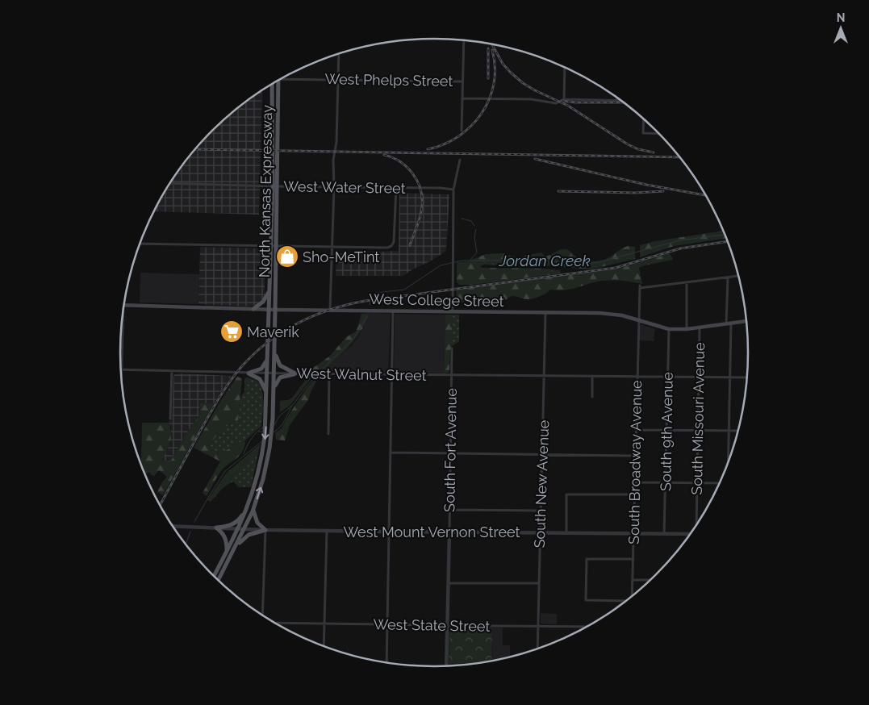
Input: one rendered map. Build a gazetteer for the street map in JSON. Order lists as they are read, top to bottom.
{
  "streets": {
    "main road": ["North Kansas Expressway", "West College Street"],
    "street": [
      "West Phelps Street",
      "West Water Street",
      "West Walnut Street",
      "South Missouri Avenue",
      "South 9th Avenue",
      "South Fort Avenue",
      "South Broadway Avenue",
      "South New Avenue",
      "West Mount Vernon Street",
      "West State Street"
    ]
  },
  "crossings": [
    ["West Water Street", "North Kansas Expressway"],
    ["North Kansas Expressway", "West College Street"],
    ["North Kansas Expressway", "West Walnut Street"],
    ["North Kansas Expressway", "West Mount Vernon Street"],
    ["West College Street", "South Missouri Avenue"],
    ["West College Street", "South 9th Avenue"],
    ["West College Street", "South Broadway Avenue"],
    ["West College Street", "South New Avenue"],
    ["West Walnut Street", "South Missouri Avenue"],
    ["West Walnut Street", "South 9th Avenue"],
    ["West Walnut Street", "South Fort Avenue"],
    ["West Walnut Street", "South Broadway Avenue"],
    ["West Walnut Street", "South New Avenue"],
    ["South 9th Avenue", "West Mount Vernon Street"],
    ["South Fort Avenue", "West Mount Vernon Street"],
    ["South Fort Avenue", "West State Street"],
    ["South Broadway Avenue", "West Mount Vernon Street"],
    ["South New Avenue", "West Mount Vernon Street"],
    ["South New Avenue", "West State Street"]
  ],
  "water": ["Jordan Creek"],
  "places": {
    "shop": ["Sho-MeTint"],
    "supermarket": ["Maverik"]
  },
  "north": "top"
}
